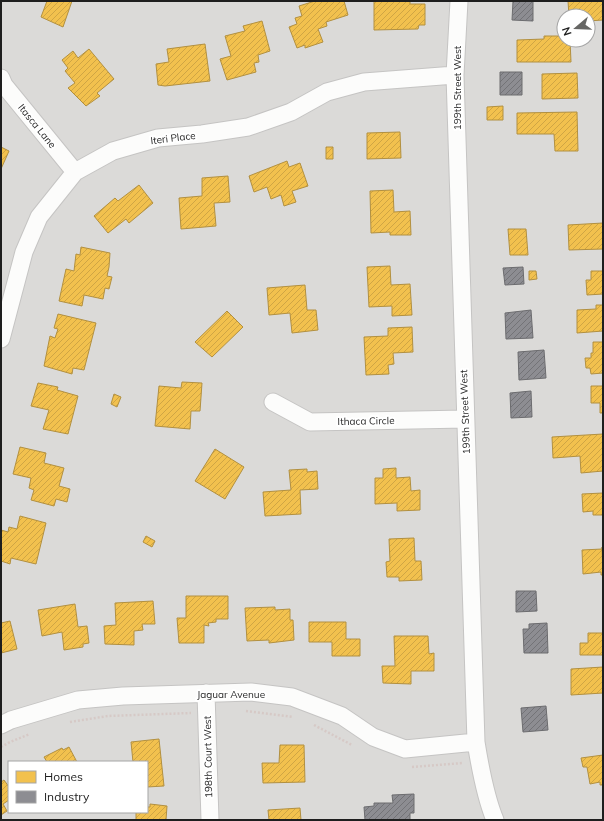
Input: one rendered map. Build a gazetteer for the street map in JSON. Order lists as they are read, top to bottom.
{
  "streets": {
    "street": [
      "199th Street West",
      "Itasca Lane",
      "Iteri Place",
      "Ithaca Circle",
      "Jaguar Avenue",
      "198th Court West"
    ]
  },
  "crossings": [
    ["199th Street West", "Iteri Place"],
    ["199th Street West", "Ithaca Circle"],
    ["199th Street West", "Jaguar Avenue"],
    ["Itasca Lane", "Iteri Place"],
    ["Jaguar Avenue", "198th Court West"]
  ],
  "legend": ["Homes", "Industry"],
  "north": "left"
}
